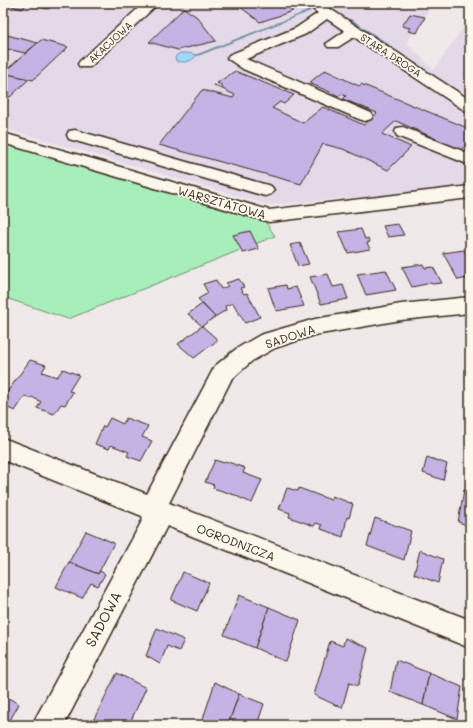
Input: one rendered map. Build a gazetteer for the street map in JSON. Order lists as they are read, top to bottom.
{
  "streets": {
    "street": [
      "AKACJOWA",
      "STARA DROGA",
      "WARSZTATOWA",
      "SADOWA",
      "OGRODNICZA"
    ]
  },
  "crossings": [
    ["SADOWA", "OGRODNICZA"]
  ]
}
